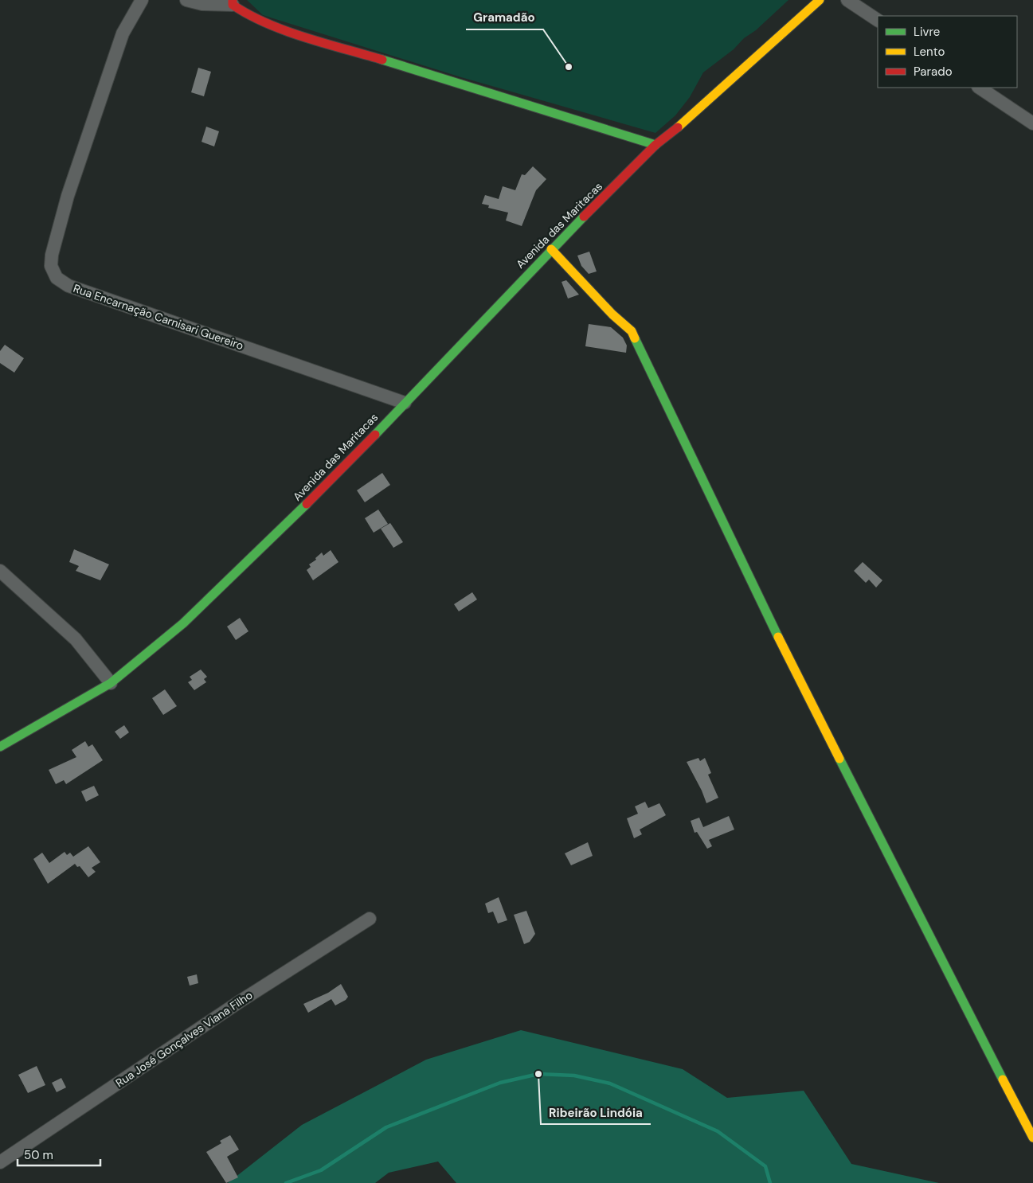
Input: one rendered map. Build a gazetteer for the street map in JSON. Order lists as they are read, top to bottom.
{
  "streets": {
    "street": ["Avenida das Maritacas", "Rua Encarnação Carnisari Guereiro", "Rua José Gonçalves Viana Filho"]
  },
  "crossings": [
    ["Avenida das Maritacas", "Rua Encarnação Carnisari Guereiro"]
  ],
  "places": ["Gramadão", "Ribeirão Lindóia"],
  "legend": ["Livre", "Lento", "Parado"],
  "scale_bar": "50 m"
}
